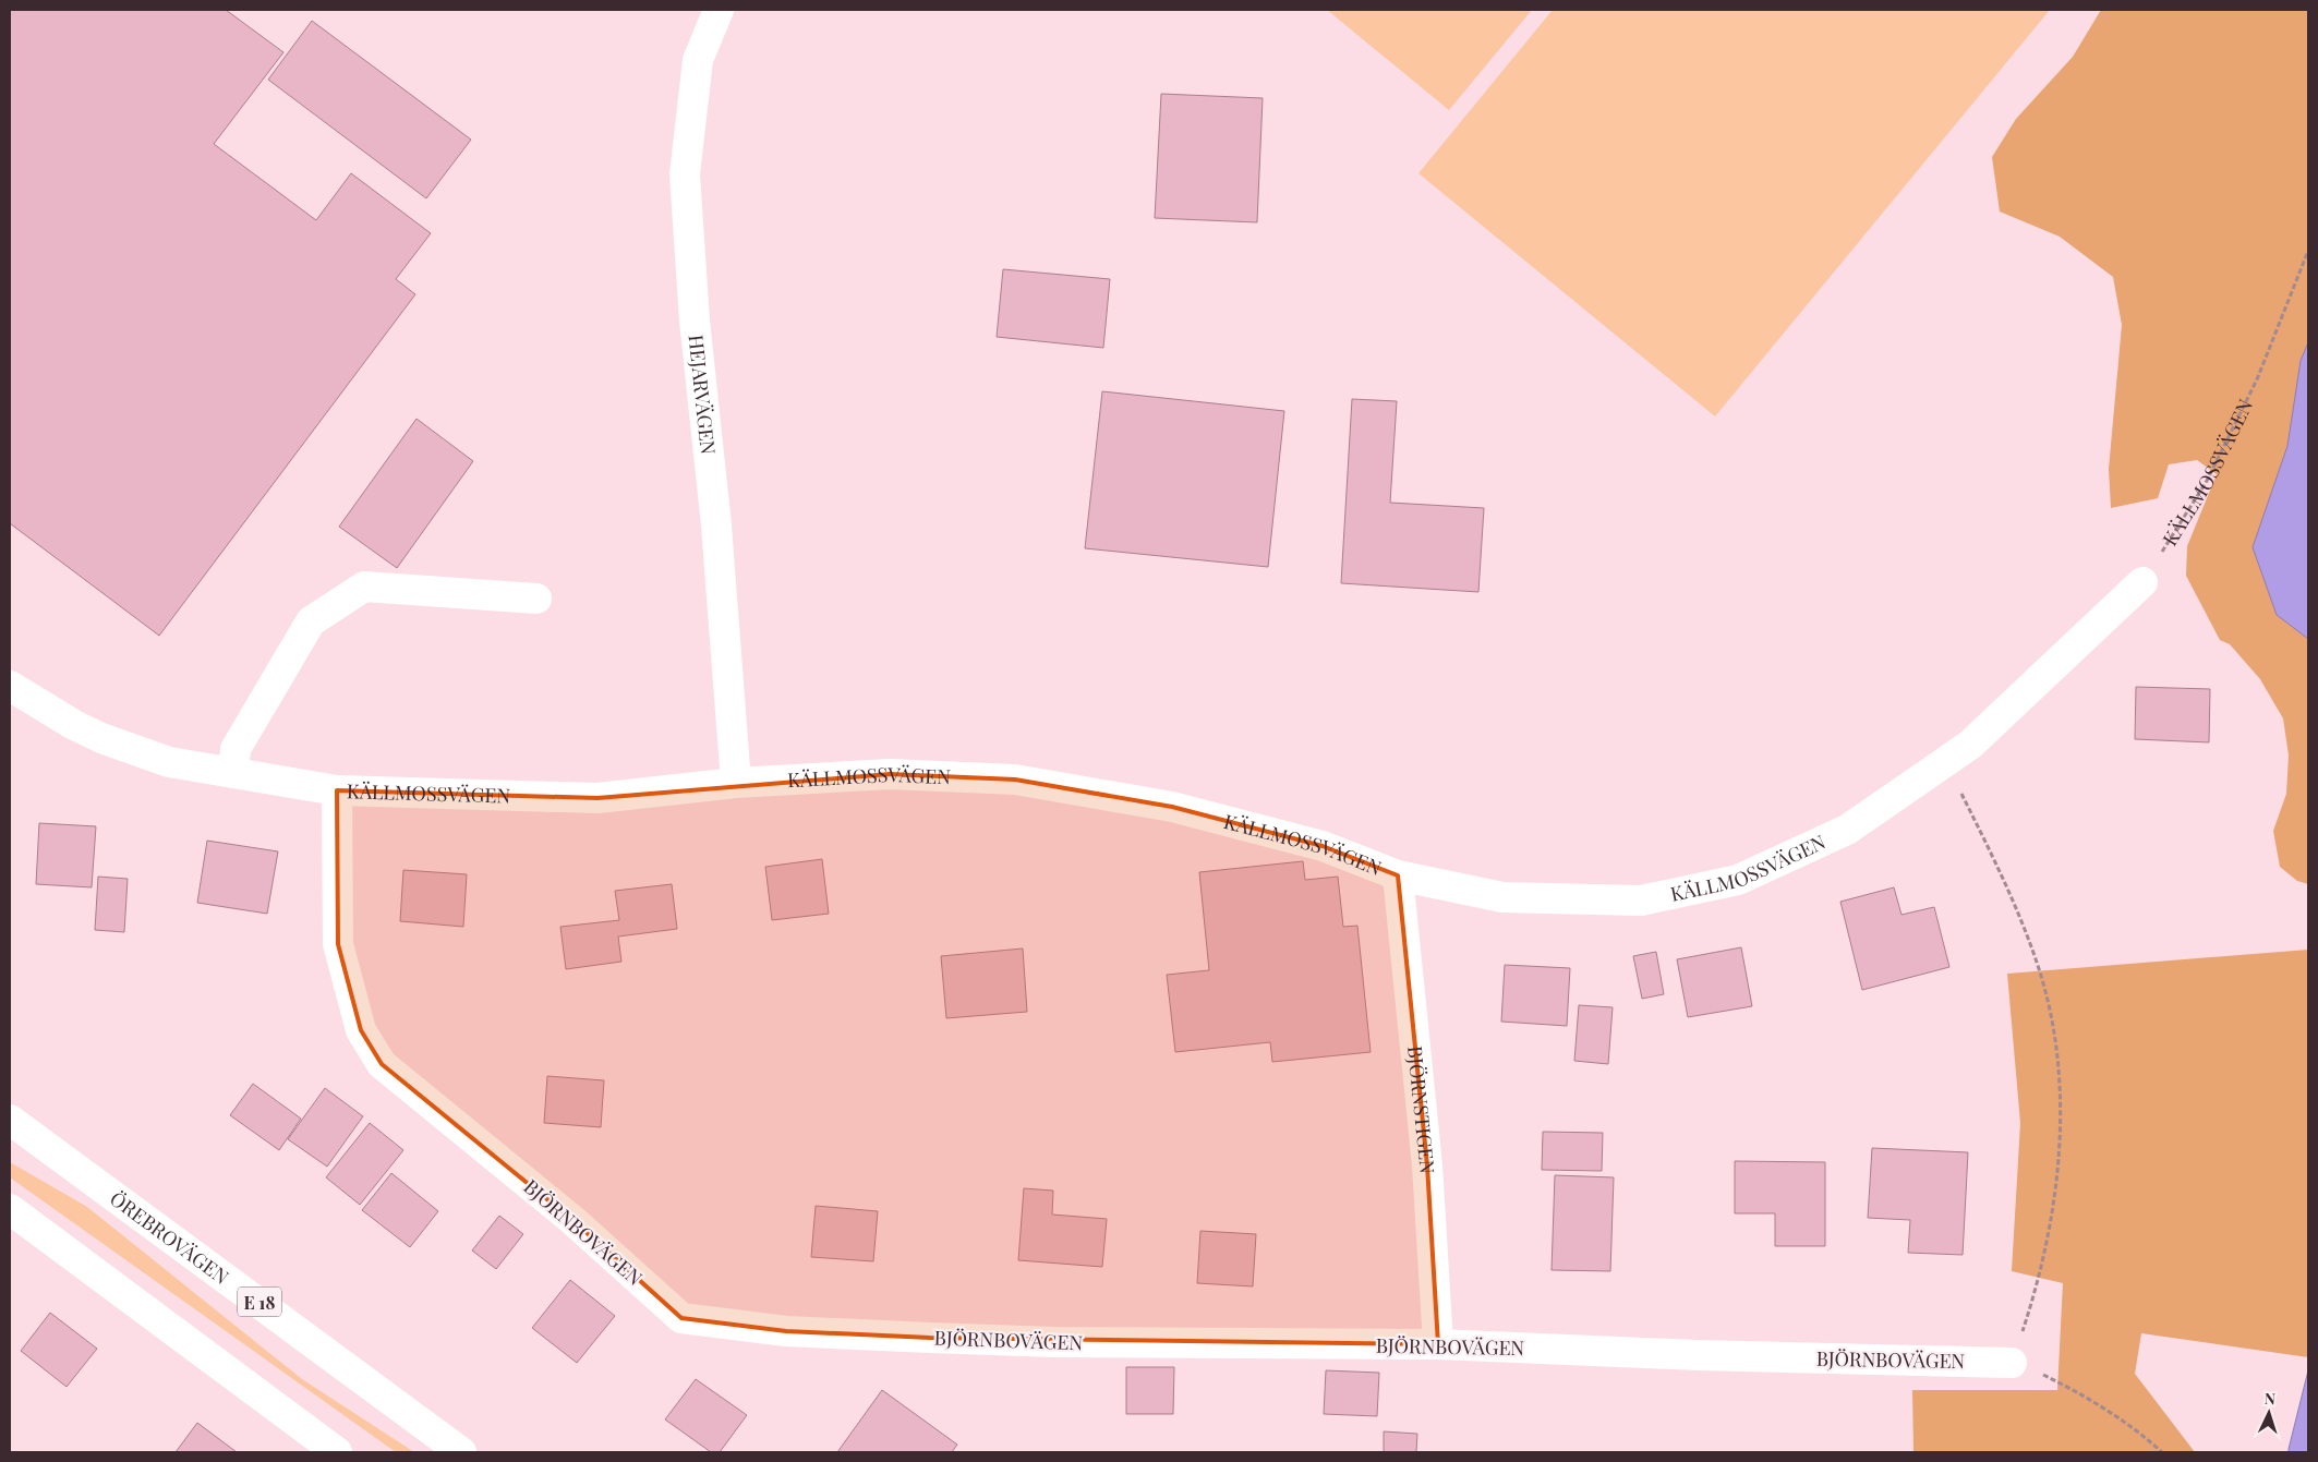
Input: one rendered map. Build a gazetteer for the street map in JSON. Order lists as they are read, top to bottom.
{
  "streets": {
    "main road": [
      "HEJARVÄGEN",
      "KÄLLMOSSVÄGEN",
      "BJÖRNSTIGEN",
      "BJÖRNBOVÄGEN",
      "ÖREBROVÄGEN",
      "E 18"
    ]
  },
  "crossings": [
    ["HEJARVÄGEN", "KÄLLMOSSVÄGEN"],
    ["KÄLLMOSSVÄGEN", "BJÖRNSTIGEN"],
    ["KÄLLMOSSVÄGEN", "BJÖRNBOVÄGEN"],
    ["BJÖRNSTIGEN", "BJÖRNBOVÄGEN"]
  ],
  "north": "top"
}
